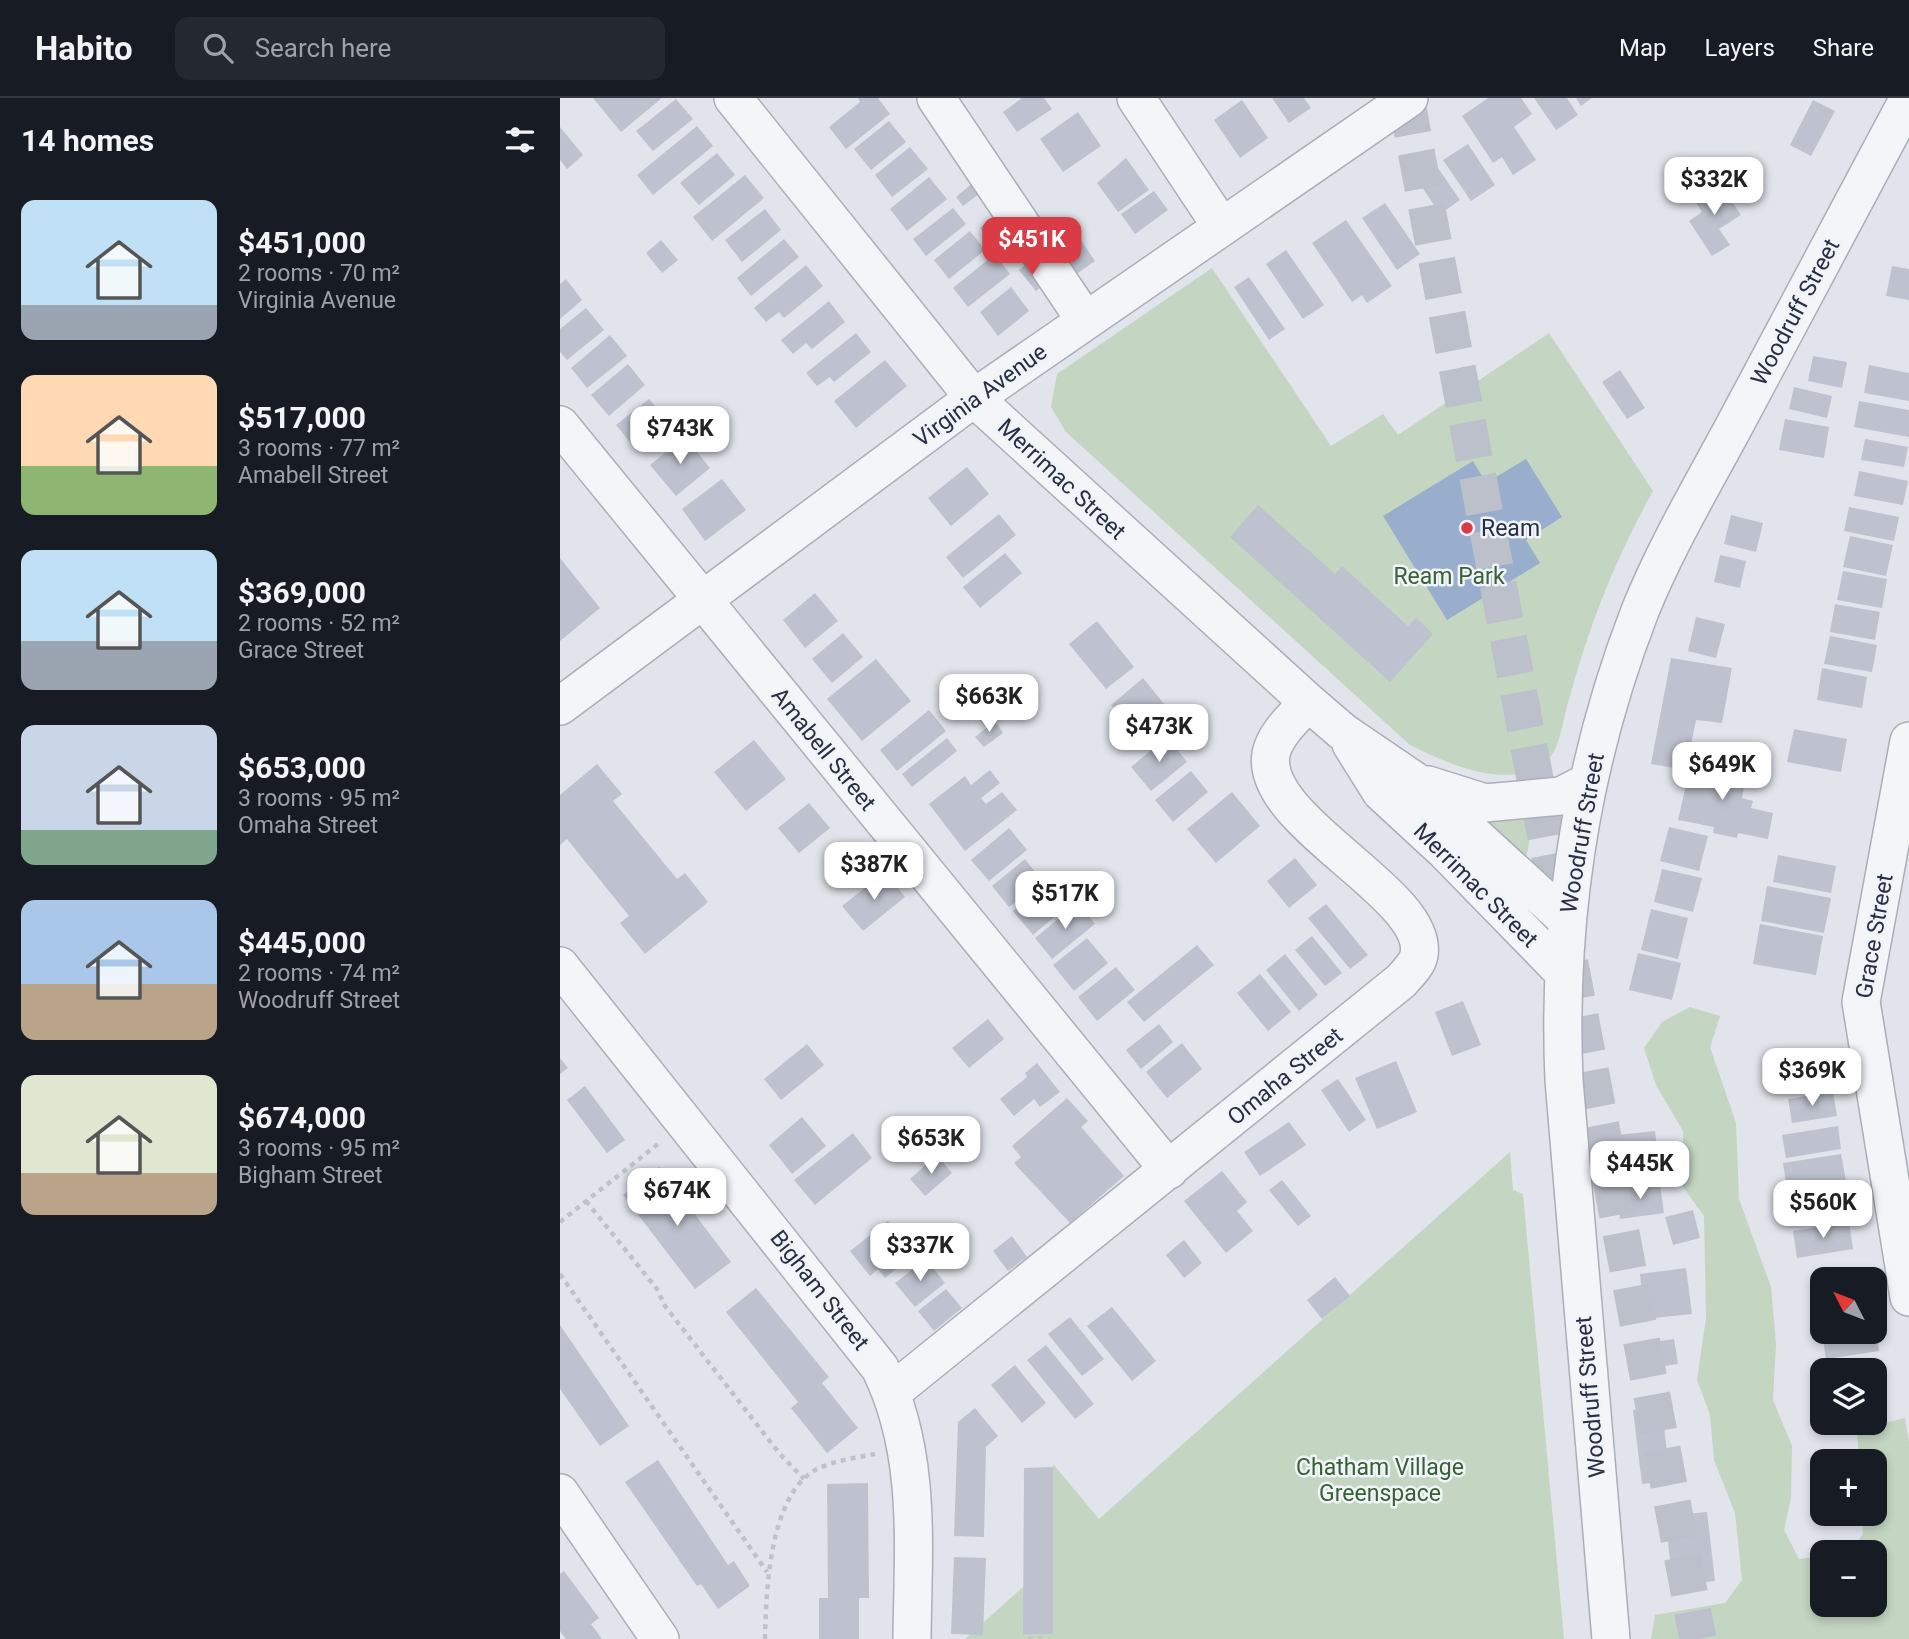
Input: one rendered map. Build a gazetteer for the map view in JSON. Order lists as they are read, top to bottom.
{
  "streets": {
    "street": [
      "Woodruff Street",
      "Virginia Avenue",
      "Merrimac Street",
      "Amabell Street",
      "Grace Street",
      "Omaha Street",
      "Bigham Street"
    ]
  },
  "crossings": [
    ["Woodruff Street", "Merrimac Street"],
    ["Virginia Avenue", "Merrimac Street"],
    ["Virginia Avenue", "Amabell Street"],
    ["Merrimac Street", "Omaha Street"],
    ["Amabell Street", "Omaha Street"],
    ["Omaha Street", "Bigham Street"]
  ],
  "parks": ["Ream Park", "Chatham Village Greenspace"],
  "places": ["Ream"],
  "north": "top left",
  "page": {
    "header": "Habito",
    "search": "Search here",
    "nav": ["Map", "Layers", "Share"],
    "heading": "14 homes",
    "price": [
      "$332K",
      "$451K",
      "$743K",
      "$663K",
      "$473K",
      "$649K",
      "$387K",
      "$517K",
      "$369K",
      "$653K",
      "$445K",
      "$674K",
      "$560K",
      "$337K"
    ],
    "list": [
      {
        "name": "$451,000",
        "note": "2 rooms · 70 m² · Virginia Avenue"
      },
      {
        "name": "$517,000",
        "note": "3 rooms · 77 m² · Amabell Street"
      },
      {
        "name": "$369,000",
        "note": "2 rooms · 52 m² · Grace Street"
      },
      {
        "name": "$653,000",
        "note": "3 rooms · 95 m² · Omaha Street"
      },
      {
        "name": "$445,000",
        "note": "2 rooms · 74 m² · Woodruff Street"
      },
      {
        "name": "$674,000",
        "note": "3 rooms · 95 m² · Bigham Street"
      }
    ],
    "map_buttons": ["+", "−"]
  }
}
